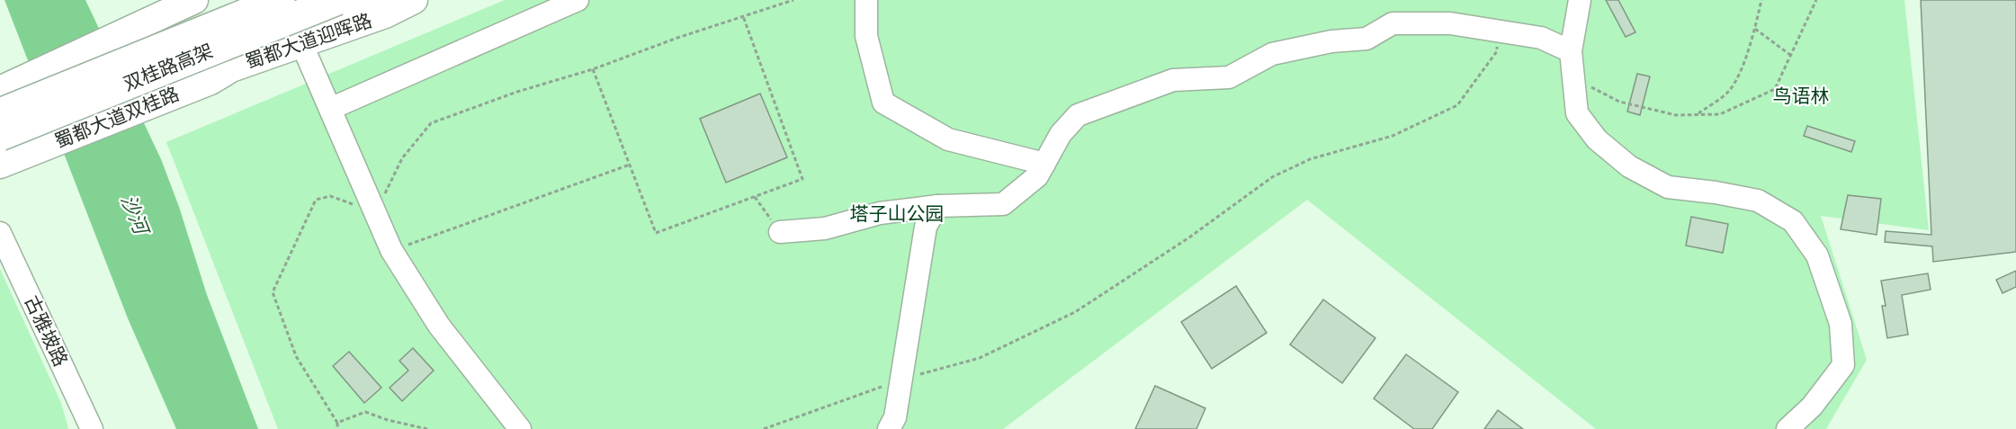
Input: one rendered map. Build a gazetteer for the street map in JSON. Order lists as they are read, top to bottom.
{
  "streets": {
    "highway": ["双桂路高架"],
    "main road": ["蜀都大道迎晖路"],
    "street": ["古雅坡路"]
  },
  "crossings": [
    ["蜀都大道迎晖路", "双桂路高架"]
  ],
  "water": ["沙河"],
  "parks": ["鸟语林", "塔子山公园"]
}
